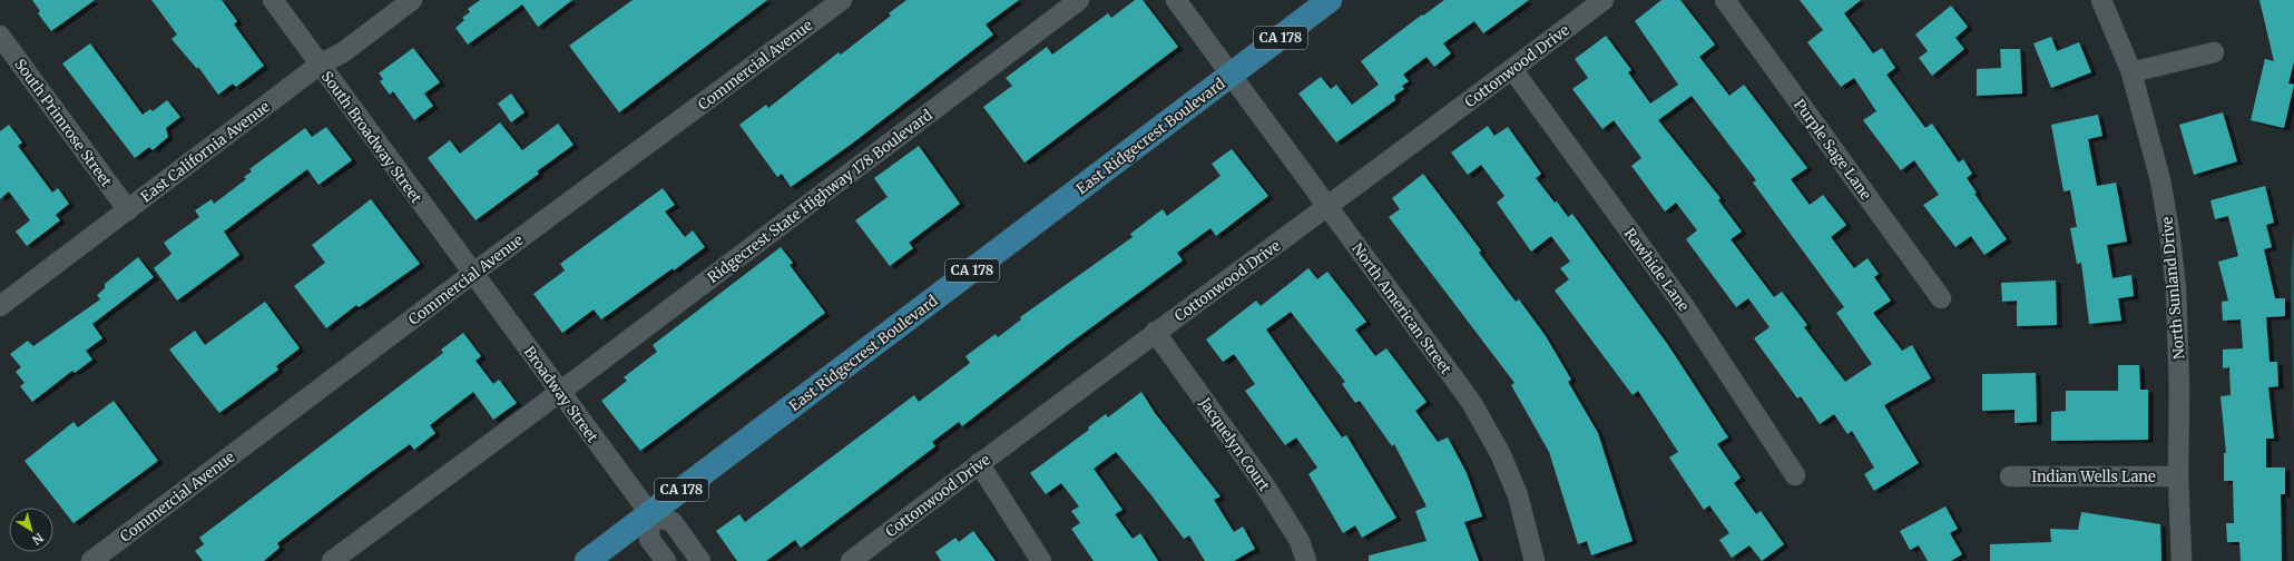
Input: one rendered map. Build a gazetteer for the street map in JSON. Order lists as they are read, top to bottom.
{
  "streets": {
    "main road": ["CA 178", "East Ridgecrest Boulevard"],
    "street": [
      "Commercial Avenue",
      "Cottonwood Drive",
      "South Primrose Street",
      "South Broadway Street",
      "Purple Sage Lane",
      "East California Avenue",
      "Ridgecrest State Highway 178 Boulevard",
      "Rawhide Lane",
      "North Sunland Drive",
      "North American Street",
      "Broadway Street",
      "Jacquelyn Court",
      "Indian Wells Lane"
    ]
  },
  "crossings": [
    ["Commercial Avenue", "South Broadway Street"],
    ["Commercial Avenue", "Broadway Street"],
    ["Cottonwood Drive", "Rawhide Lane"],
    ["Cottonwood Drive", "North American Street"],
    ["Cottonwood Drive", "Jacquelyn Court"],
    ["South Primrose Street", "East California Avenue"],
    ["East Ridgecrest Boulevard", "North American Street"],
    ["East Ridgecrest Boulevard", "Broadway Street"],
    ["South Broadway Street", "East California Avenue"],
    ["South Broadway Street", "Broadway Street"],
    ["Ridgecrest State Highway 178 Boulevard", "Broadway Street"],
    ["North Sunland Drive", "Indian Wells Lane"]
  ],
  "north": "bottom right"
}
